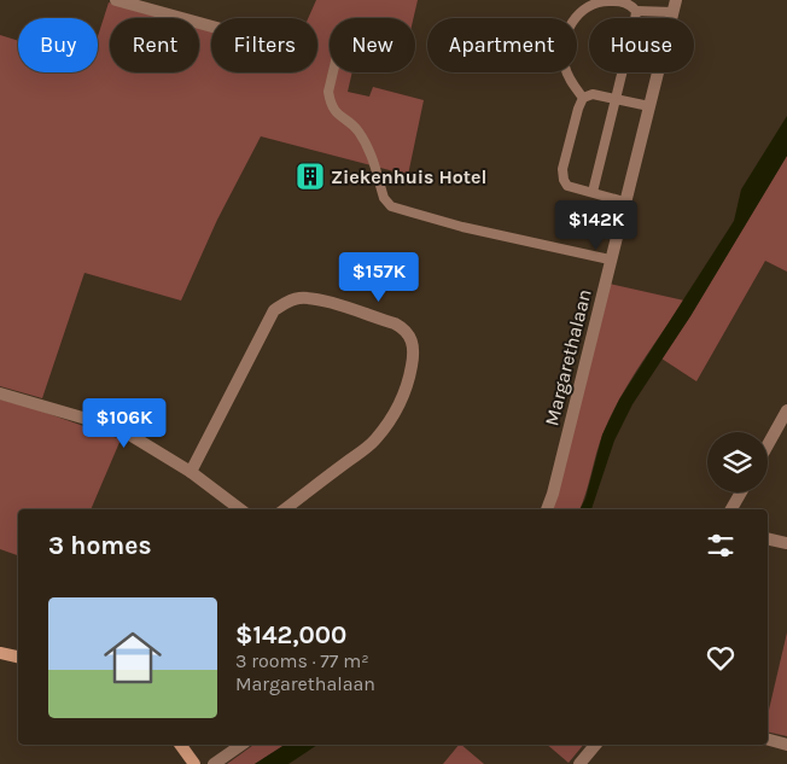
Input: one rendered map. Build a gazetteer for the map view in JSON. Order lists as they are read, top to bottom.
{
  "streets": {
    "street": ["Margarethalaan"]
  },
  "places": {
    "building": ["Ziekenhuis Hotel"]
  },
  "page": {
    "chip": [
      "Buy",
      "Rent",
      "Filters",
      "New",
      "Apartment",
      "House"
    ],
    "price": ["$142K", "$157K", "$106K"],
    "heading": "3 homes",
    "list": [
      {
        "name": "$142,000",
        "note": "3 rooms · 77 m² · Margarethalaan"
      }
    ]
  }
}
